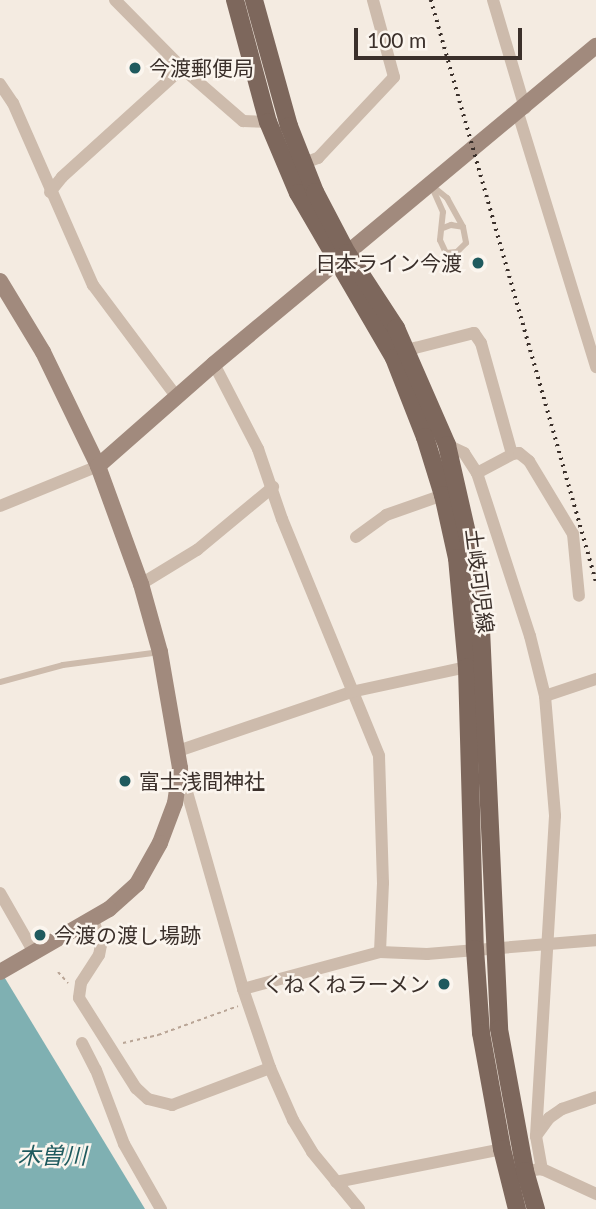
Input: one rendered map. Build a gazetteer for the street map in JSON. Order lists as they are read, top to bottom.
{
  "streets": {
    "main road": ["土岐可児線"]
  },
  "water": ["木曽川"],
  "places": [
    "今渡郵便局",
    "日本ライン今渡",
    "富士浅間神社",
    "今渡の渡し場跡",
    "くねくねラーメン"
  ],
  "scale_bar": "100 m"
}
